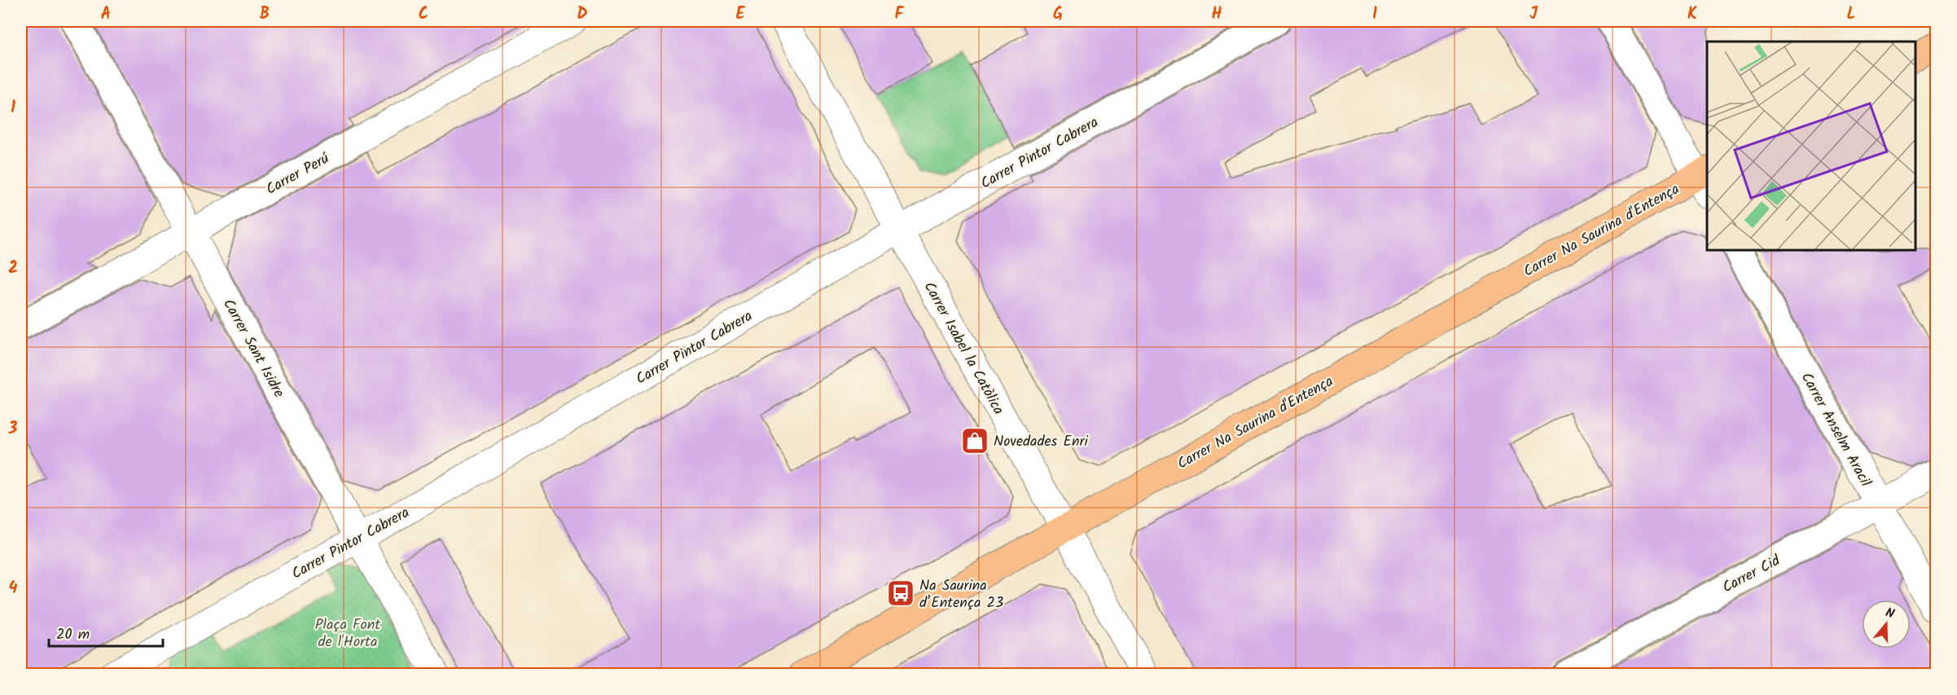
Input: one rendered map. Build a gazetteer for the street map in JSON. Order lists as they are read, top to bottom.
{
  "streets": {
    "main road": ["Carrer Na Saurina d'Entença"],
    "street": [
      "Carrer Pintor Cabrera",
      "Carrer Perú",
      "Carrer Sant Isidre",
      "Carrer Isabel la Catòlica",
      "Carrer Anselm Aracil",
      "Carrer Cid"
    ]
  },
  "crossings": [
    ["Carrer Pintor Cabrera", "Carrer Sant Isidre"],
    ["Carrer Pintor Cabrera", "Carrer Isabel la Catòlica"],
    ["Carrer Perú", "Carrer Sant Isidre"],
    ["Carrer Na Saurina d'Entença", "Carrer Isabel la Catòlica"],
    ["Carrer Anselm Aracil", "Carrer Cid"]
  ],
  "parks": ["Plaça Font de l'Horta"],
  "places": {
    "shop": ["Novedades Enri"],
    "bus stop": ["Na Saurina d’Entença 23"]
  },
  "scale_bar": "20 m",
  "north": "top",
  "grid": {
    "columns": [
      "A",
      "B",
      "C",
      "D",
      "E",
      "F",
      "G",
      "H",
      "I",
      "J",
      "K",
      "L"
    ],
    "rows": [
      "1",
      "2",
      "3",
      "4"
    ]
  }
}
